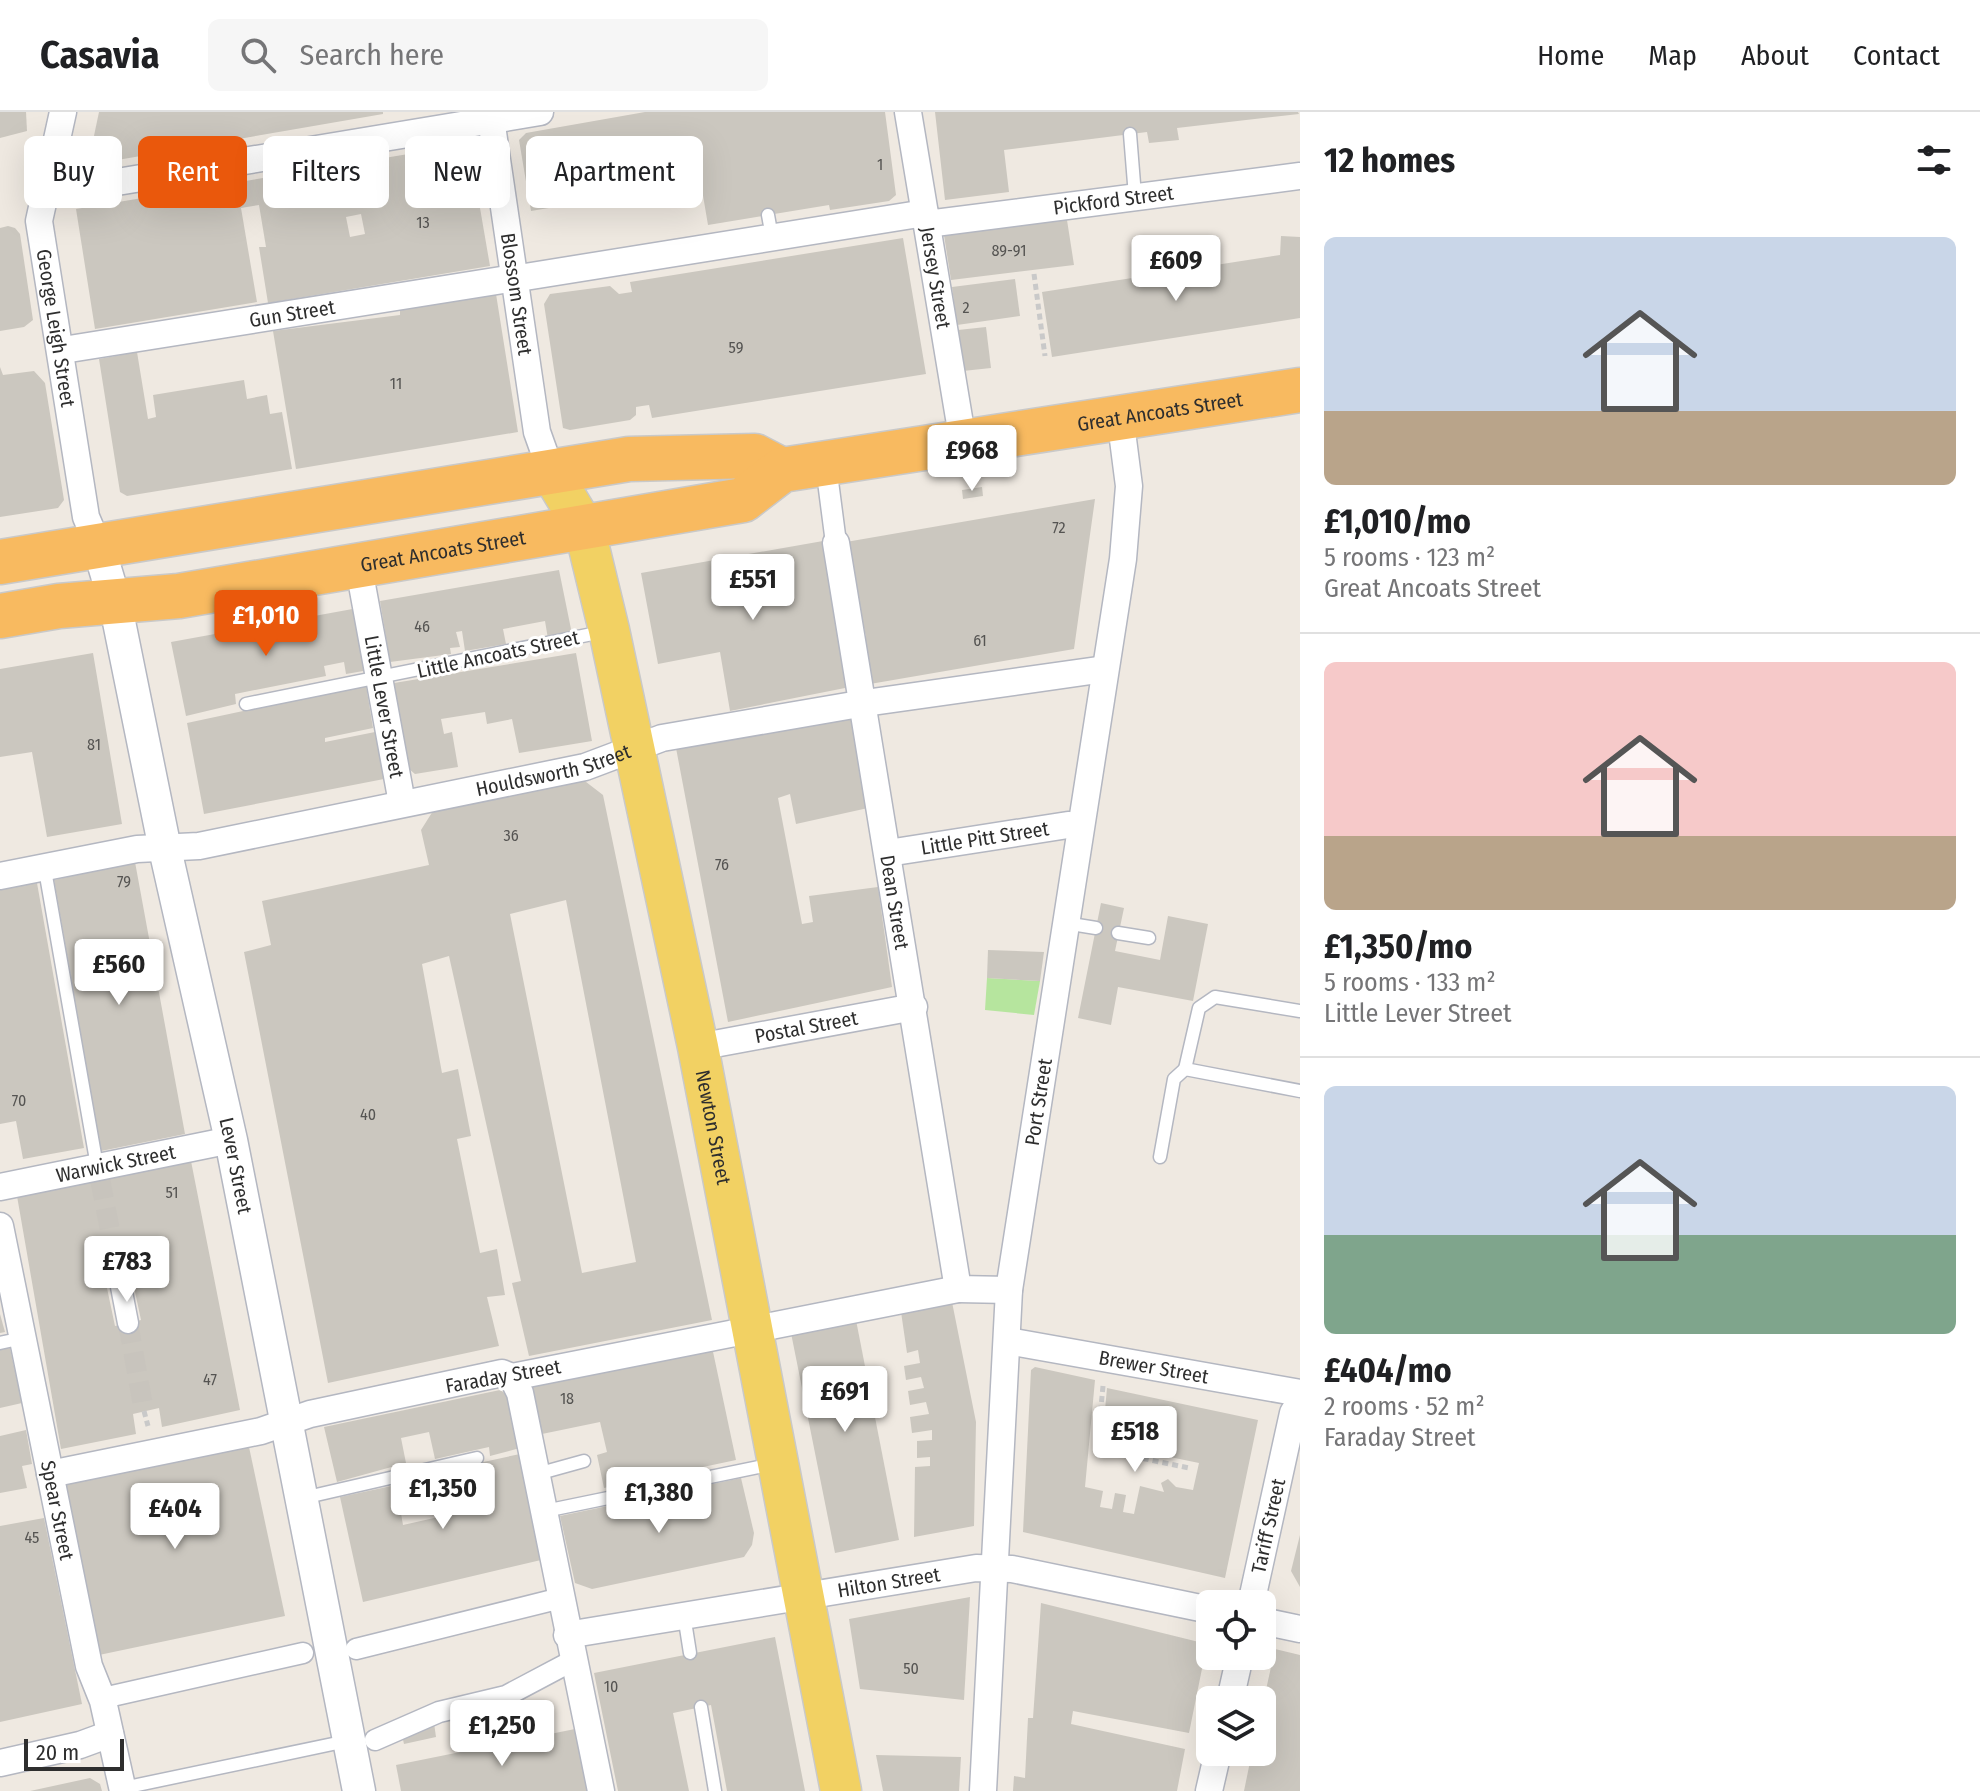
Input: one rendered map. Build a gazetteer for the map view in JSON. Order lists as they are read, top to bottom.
{
  "streets": {
    "highway": ["Great Ancoats Street"],
    "main road": ["Newton Street"],
    "street": [
      "Pickford Street",
      "Jersey Street",
      "Blossom Street",
      "Gun Street",
      "George Leigh Street",
      "Little Lever Street",
      "Houldsworth Street",
      "Little Pitt Street",
      "Dean Street",
      "Postal Street",
      "Port Street",
      "Warwick Street",
      "Lever Street",
      "Brewer Street",
      "Faraday Street",
      "Spear Street",
      "Tariff Street",
      "Hilton Street"
    ],
    "lane": ["Little Ancoats Street"]
  },
  "crossings": [
    ["Pickford Street", "Jersey Street"],
    ["Pickford Street", "Gun Street"],
    ["Jersey Street", "Gun Street"],
    ["Jersey Street", "Great Ancoats Street"],
    ["Blossom Street", "Gun Street"],
    ["Blossom Street", "Great Ancoats Street"],
    ["Blossom Street", "Newton Street"],
    ["Gun Street", "George Leigh Street"],
    ["George Leigh Street", "Great Ancoats Street"],
    ["George Leigh Street", "Lever Street"],
    ["Great Ancoats Street", "Little Lever Street"],
    ["Great Ancoats Street", "Dean Street"],
    ["Great Ancoats Street", "Port Street"],
    ["Great Ancoats Street", "Newton Street"],
    ["Great Ancoats Street", "Lever Street"],
    ["Little Ancoats Street", "Little Lever Street"],
    ["Little Ancoats Street", "Newton Street"],
    ["Little Lever Street", "Houldsworth Street"],
    ["Houldsworth Street", "Dean Street"],
    ["Houldsworth Street", "Port Street"],
    ["Houldsworth Street", "Newton Street"],
    ["Houldsworth Street", "Lever Street"],
    ["Little Pitt Street", "Dean Street"],
    ["Little Pitt Street", "Port Street"],
    ["Dean Street", "Postal Street"],
    ["Dean Street", "Faraday Street"],
    ["Postal Street", "Newton Street"],
    ["Port Street", "Brewer Street"],
    ["Port Street", "Hilton Street"],
    ["Newton Street", "Faraday Street"],
    ["Newton Street", "Hilton Street"],
    ["Warwick Street", "Lever Street"],
    ["Lever Street", "Faraday Street"],
    ["Faraday Street", "Spear Street"]
  ],
  "house_numbers": [
    "1",
    "13",
    "89-91",
    "2",
    "59",
    "11",
    "72",
    "46",
    "61",
    "81",
    "36",
    "76",
    "79",
    "70",
    "40",
    "51",
    "47",
    "18",
    "45",
    "50",
    "10"
  ],
  "scale_bar": "20 m",
  "page": {
    "header": "Casavia",
    "search": "Search here",
    "nav": [
      "Home",
      "Map",
      "About",
      "Contact"
    ],
    "heading": "12 homes",
    "chip": [
      "Buy",
      "Rent",
      "Filters",
      "New",
      "Apartment"
    ],
    "list": [
      {
        "name": "£1,010/mo",
        "note": "5 rooms · 123 m² · Great Ancoats Street"
      },
      {
        "name": "£1,350/mo",
        "note": "5 rooms · 133 m² · Little Lever Street"
      },
      {
        "name": "£404/mo",
        "note": "2 rooms · 52 m² · Faraday Street"
      }
    ],
    "price": [
      "£609",
      "£968",
      "£551",
      "£1,010",
      "£560",
      "£783",
      "£691",
      "£518",
      "£1,350",
      "£1,380",
      "£404",
      "£1,250"
    ],
    "scale": "20 m"
  }
}
